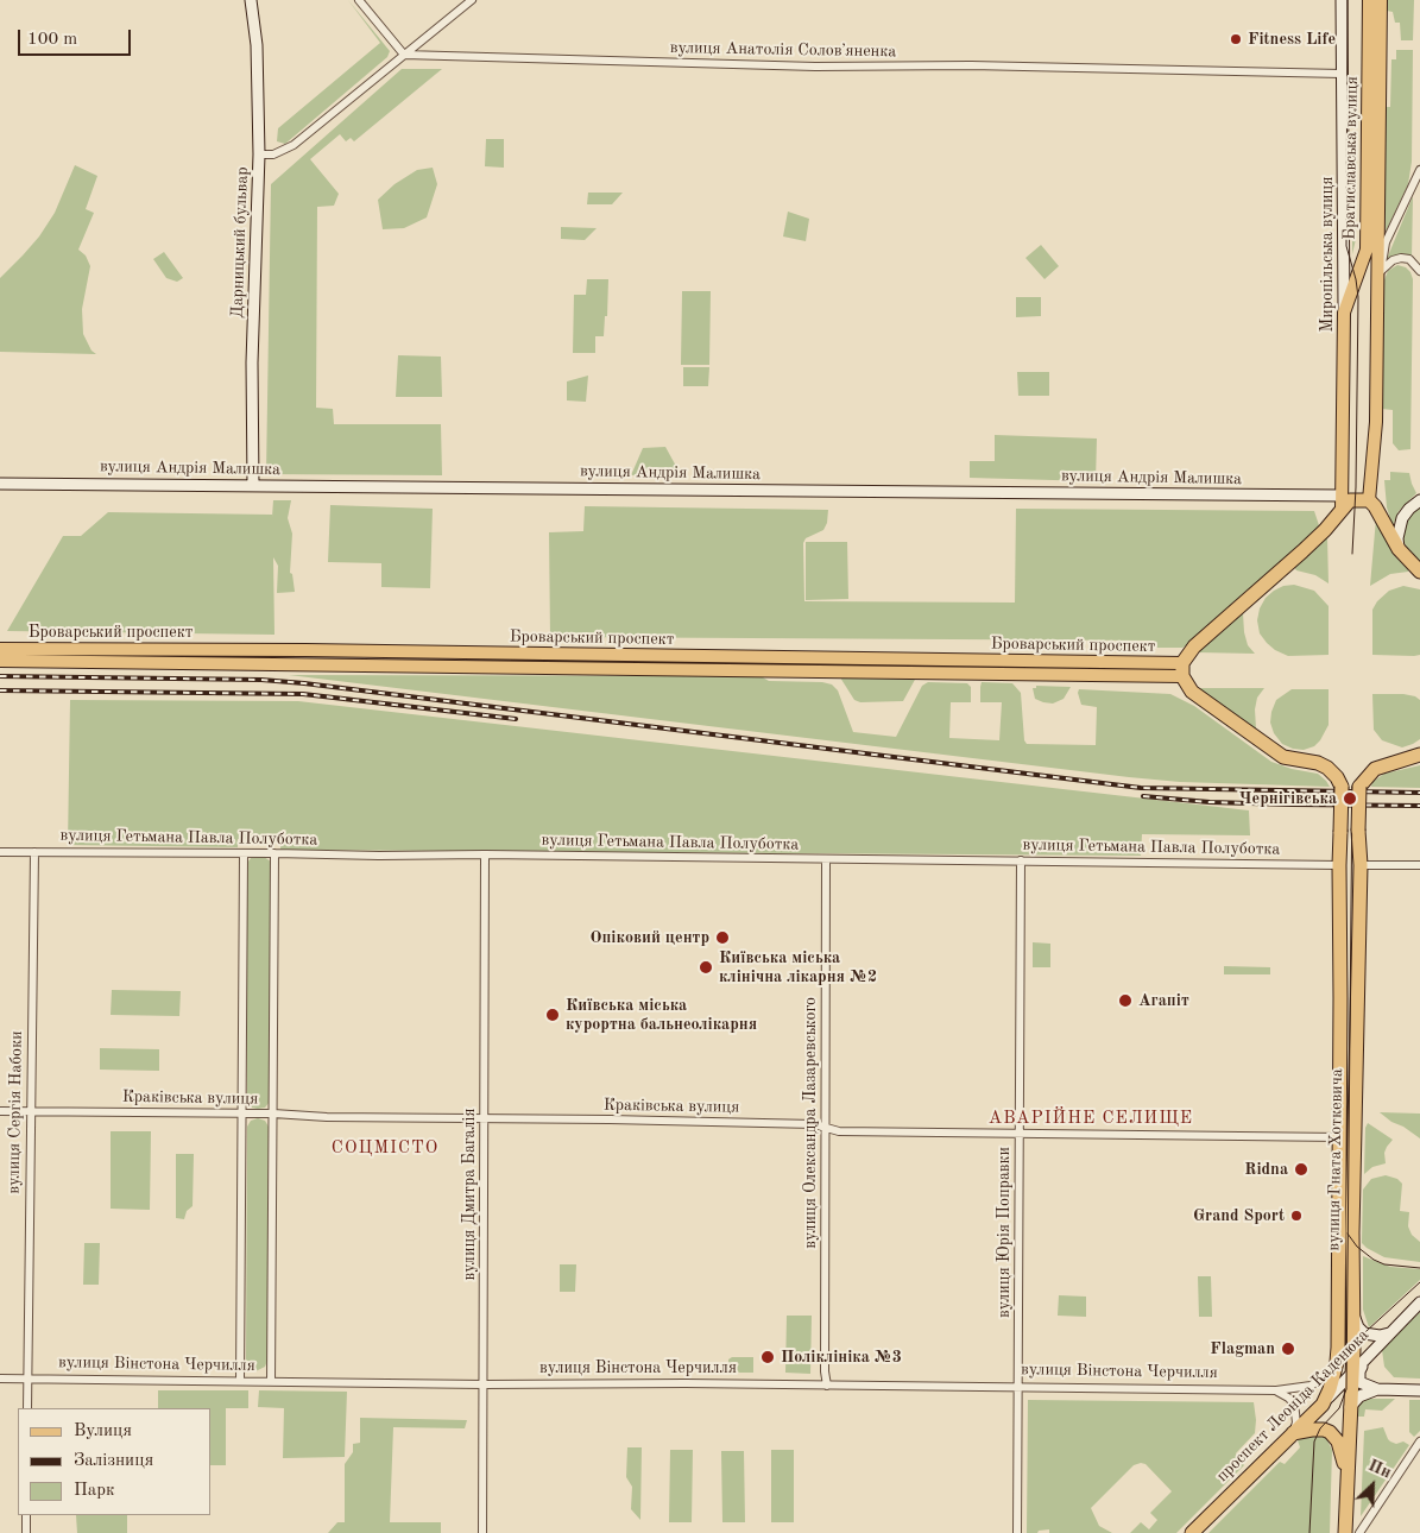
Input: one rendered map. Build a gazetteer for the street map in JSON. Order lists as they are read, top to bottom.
{
  "streets": {
    "highway": ["вулиця Гната Хоткевича", "проспект Леоніда Каденюка"],
    "main road": ["Братиславська вулиця", "Миропільська вулиця", "Броварський проспект"],
    "street": [
      "вулиця Анатолія Соловʼяненка",
      "Дарницький бульвар",
      "вулиця Андрія Малишка",
      "вулиця Гетьмана Павла Полуботка",
      "Краківська вулиця",
      "вулиця Сергія Набоки",
      "вулиця Олександра Лазаревського",
      "вулиця Дмитра Багалія",
      "вулиця Юрія Поправки",
      "вулиця Вінстона Черчилля"
    ]
  },
  "crossings": [
    ["вулиця Анатолія Соловʼяненка", "Миропільська вулиця"],
    ["Братиславська вулиця", "Миропільська вулиця"],
    ["Дарницький бульвар", "вулиця Андрія Малишка"],
    ["Миропільська вулиця", "вулиця Андрія Малишка"],
    ["вулиця Гетьмана Павла Полуботка", "вулиця Сергія Набоки"],
    ["вулиця Гетьмана Павла Полуботка", "вулиця Олександра Лазаревського"],
    ["вулиця Гетьмана Павла Полуботка", "вулиця Гната Хоткевича"],
    ["вулиця Гетьмана Павла Полуботка", "вулиця Дмитра Багалія"],
    ["вулиця Гетьмана Павла Полуботка", "вулиця Юрія Поправки"],
    ["Краківська вулиця", "вулиця Сергія Набоки"],
    ["Краківська вулиця", "вулиця Олександра Лазаревського"],
    ["Краківська вулиця", "вулиця Гната Хоткевича"],
    ["Краківська вулиця", "вулиця Дмитра Багалія"],
    ["Краківська вулиця", "вулиця Юрія Поправки"],
    ["вулиця Сергія Набоки", "вулиця Вінстона Черчилля"],
    ["вулиця Олександра Лазаревського", "вулиця Вінстона Черчилля"],
    ["вулиця Гната Хоткевича", "вулиця Вінстона Черчилля"],
    ["вулиця Гната Хоткевича", "проспект Леоніда Каденюка"],
    ["вулиця Дмитра Багалія", "вулиця Вінстона Черчилля"],
    ["вулиця Юрія Поправки", "вулиця Вінстона Черчилля"]
  ],
  "districts": ["АВАРІЙНЕ СЕЛИЩЕ", "СОЦМІСТО"],
  "places": [
    "Fitness Life",
    "Чернігівська",
    "Опіковий центр",
    "Київська міська клінічна лікарня №2",
    "Агапіт",
    "Київська міська курортна бальнеолікарня",
    "Ridna",
    "Grand Sport",
    "Flagman",
    "Поліклініка №3"
  ],
  "legend": ["Вулиця", "Залізниця", "Парк"],
  "scale_bar": "100 m",
  "north": "top right"
}
